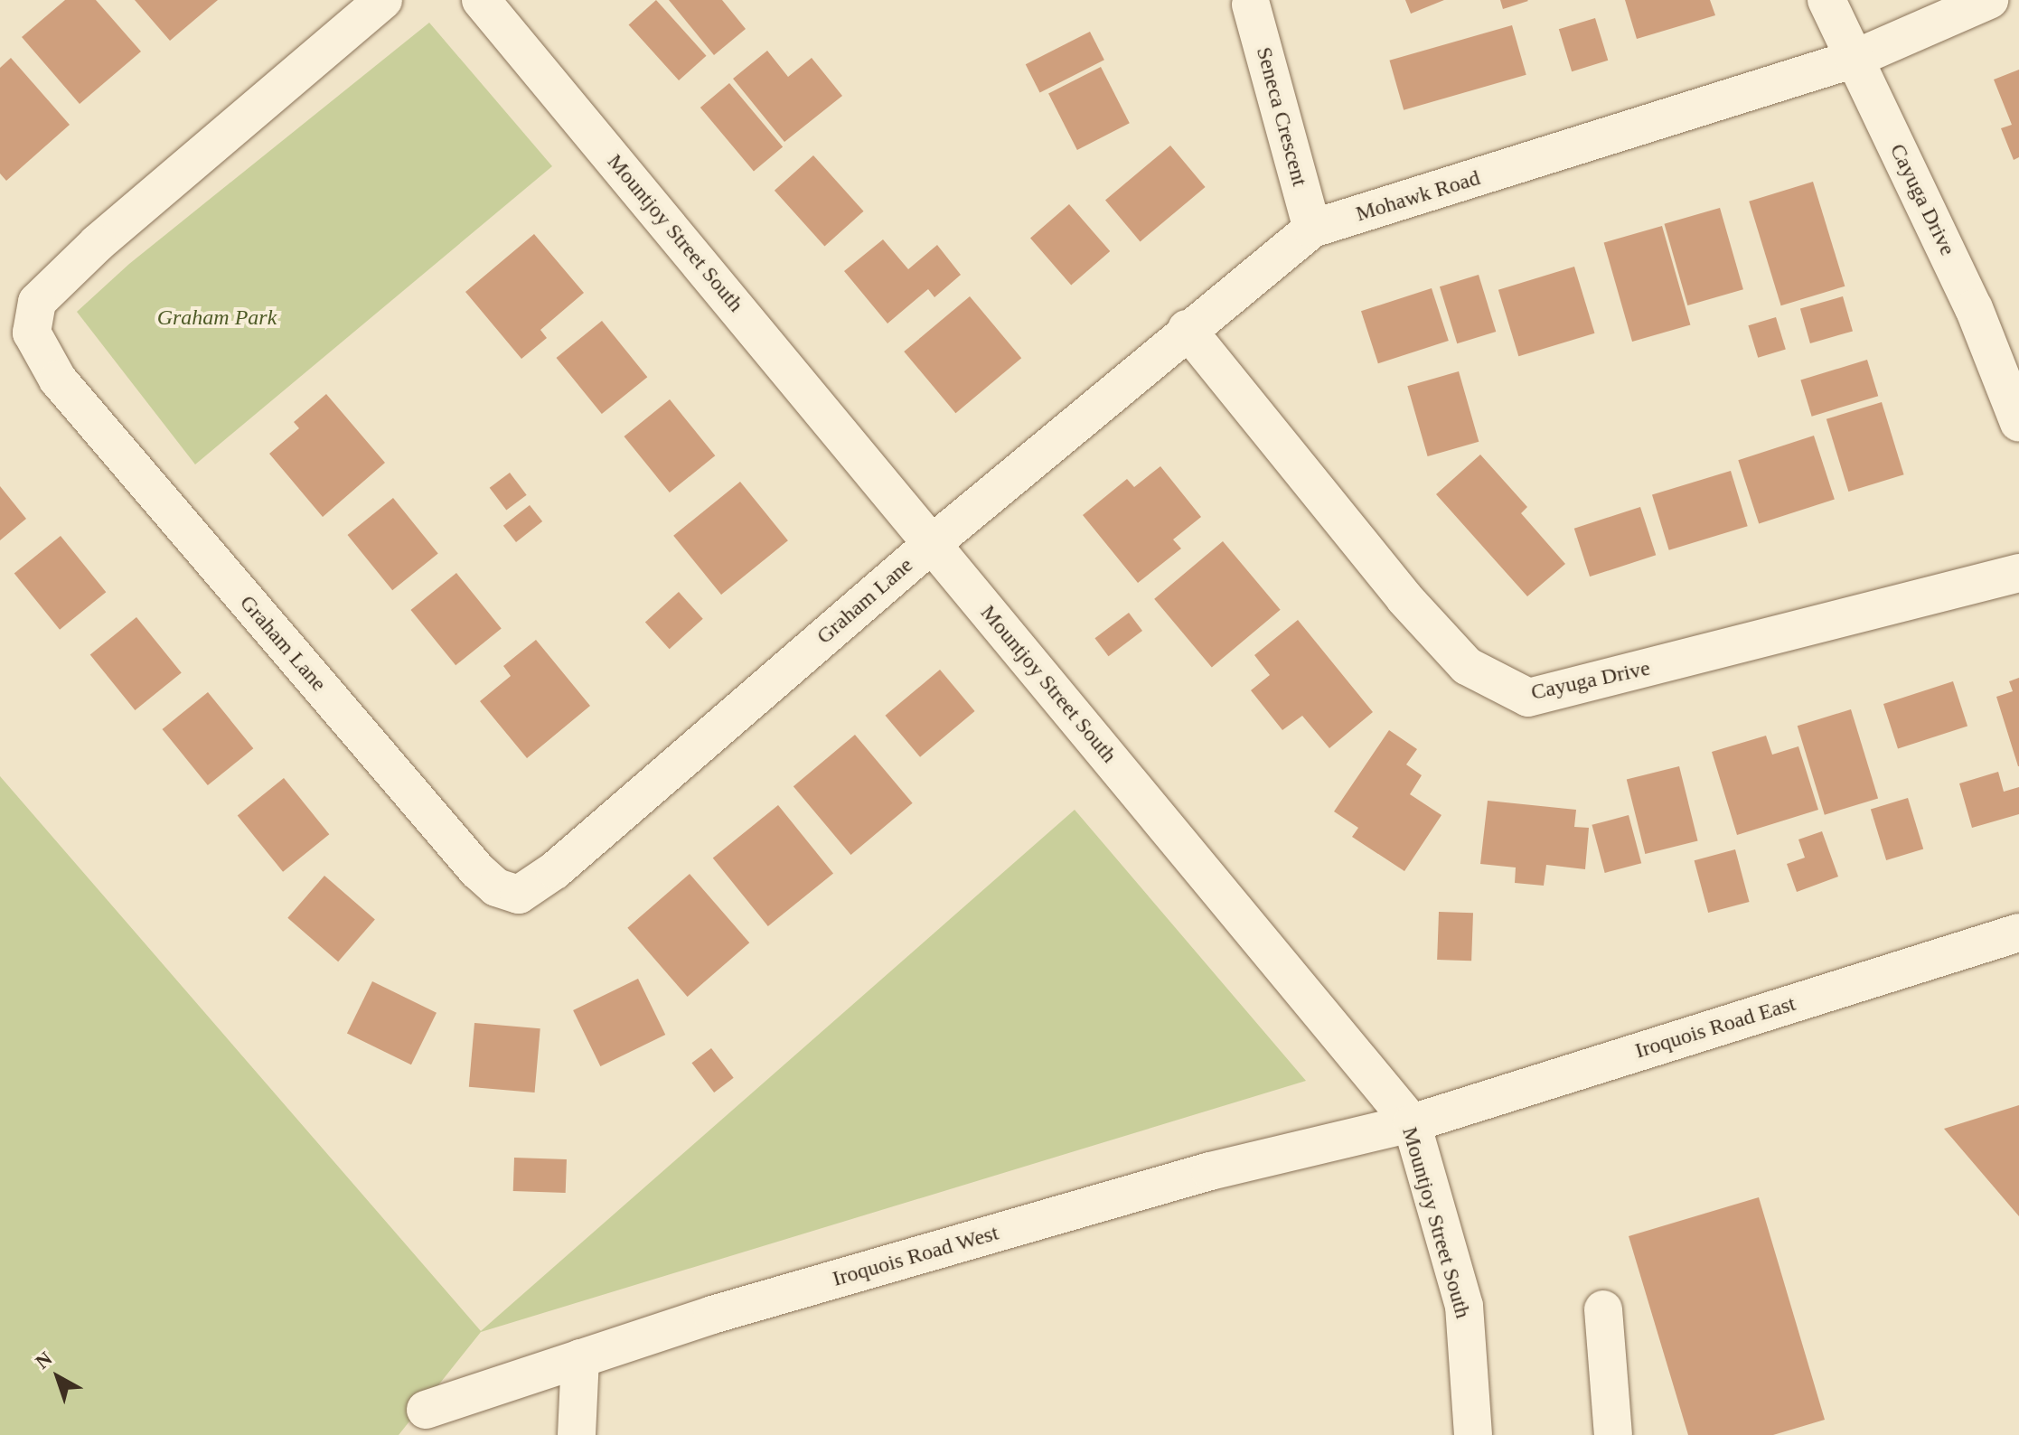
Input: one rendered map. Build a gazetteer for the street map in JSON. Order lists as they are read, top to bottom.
{
  "streets": {
    "street": [
      "Seneca Crescent",
      "Mohawk Road",
      "Cayuga Drive",
      "Mountjoy Street South",
      "Graham Lane",
      "Iroquois Road East",
      "Iroquois Road West"
    ]
  },
  "crossings": [
    ["Seneca Crescent", "Mohawk Road"],
    ["Mohawk Road", "Cayuga Drive"],
    ["Mohawk Road", "Mountjoy Street South"],
    ["Mohawk Road", "Graham Lane"],
    ["Mountjoy Street South", "Graham Lane"],
    ["Mountjoy Street South", "Iroquois Road East"],
    ["Mountjoy Street South", "Iroquois Road West"],
    ["Iroquois Road East", "Iroquois Road West"]
  ],
  "parks": ["Graham Park"],
  "north": "top left"
}
